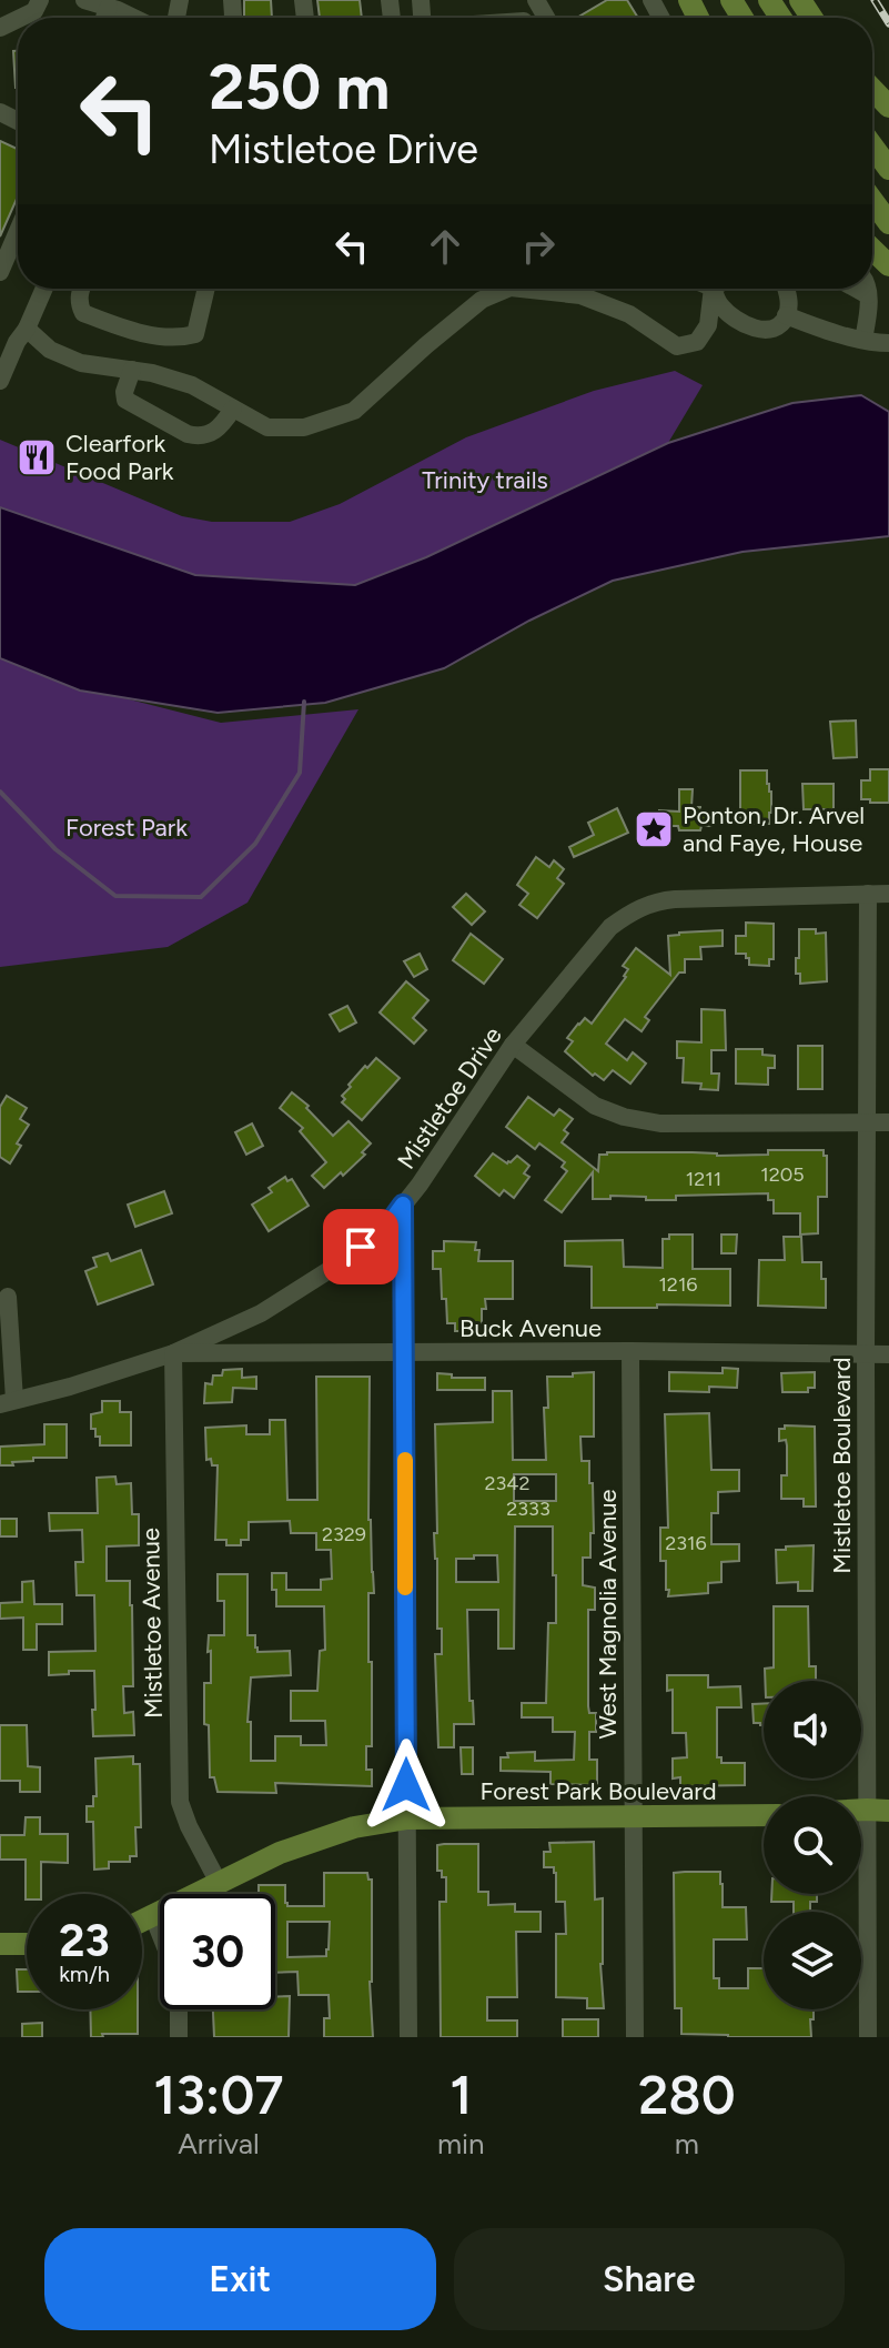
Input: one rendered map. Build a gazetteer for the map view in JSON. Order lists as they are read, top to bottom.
{
  "streets": {
    "main road": ["Forest Park Boulevard"],
    "street": [
      "Mistletoe Drive",
      "Buck Avenue",
      "Mistletoe Boulevard",
      "West Magnolia Avenue",
      "Mistletoe Avenue"
    ]
  },
  "crossings": [
    ["Mistletoe Drive", "Buck Avenue"],
    ["Mistletoe Drive", "Mistletoe Boulevard"],
    ["Mistletoe Drive", "Mistletoe Avenue"],
    ["Buck Avenue", "Mistletoe Boulevard"],
    ["Buck Avenue", "West Magnolia Avenue"],
    ["Buck Avenue", "Mistletoe Avenue"],
    ["West Magnolia Avenue", "Forest Park Boulevard"],
    ["Mistletoe Avenue", "Forest Park Boulevard"]
  ],
  "parks": ["Trinity trails", "Forest Park"],
  "places": {
    "restaurant": ["Clearfork Food Park"],
    "place": ["Ponton, Dr. Arvel and Faye, House"]
  },
  "house_numbers": [
    "1205",
    "1211",
    "1216",
    "2342",
    "2333",
    "2329",
    "2316"
  ],
  "page": {
    "turn": ["250 m", "Mistletoe Drive"],
    "speed": "23 km/h",
    "limit": "30",
    "eta": [
      "13:07",
      "Arrival",
      "1",
      "min",
      "280",
      "m"
    ],
    "buttons": ["Exit", "Share"]
  }
}
